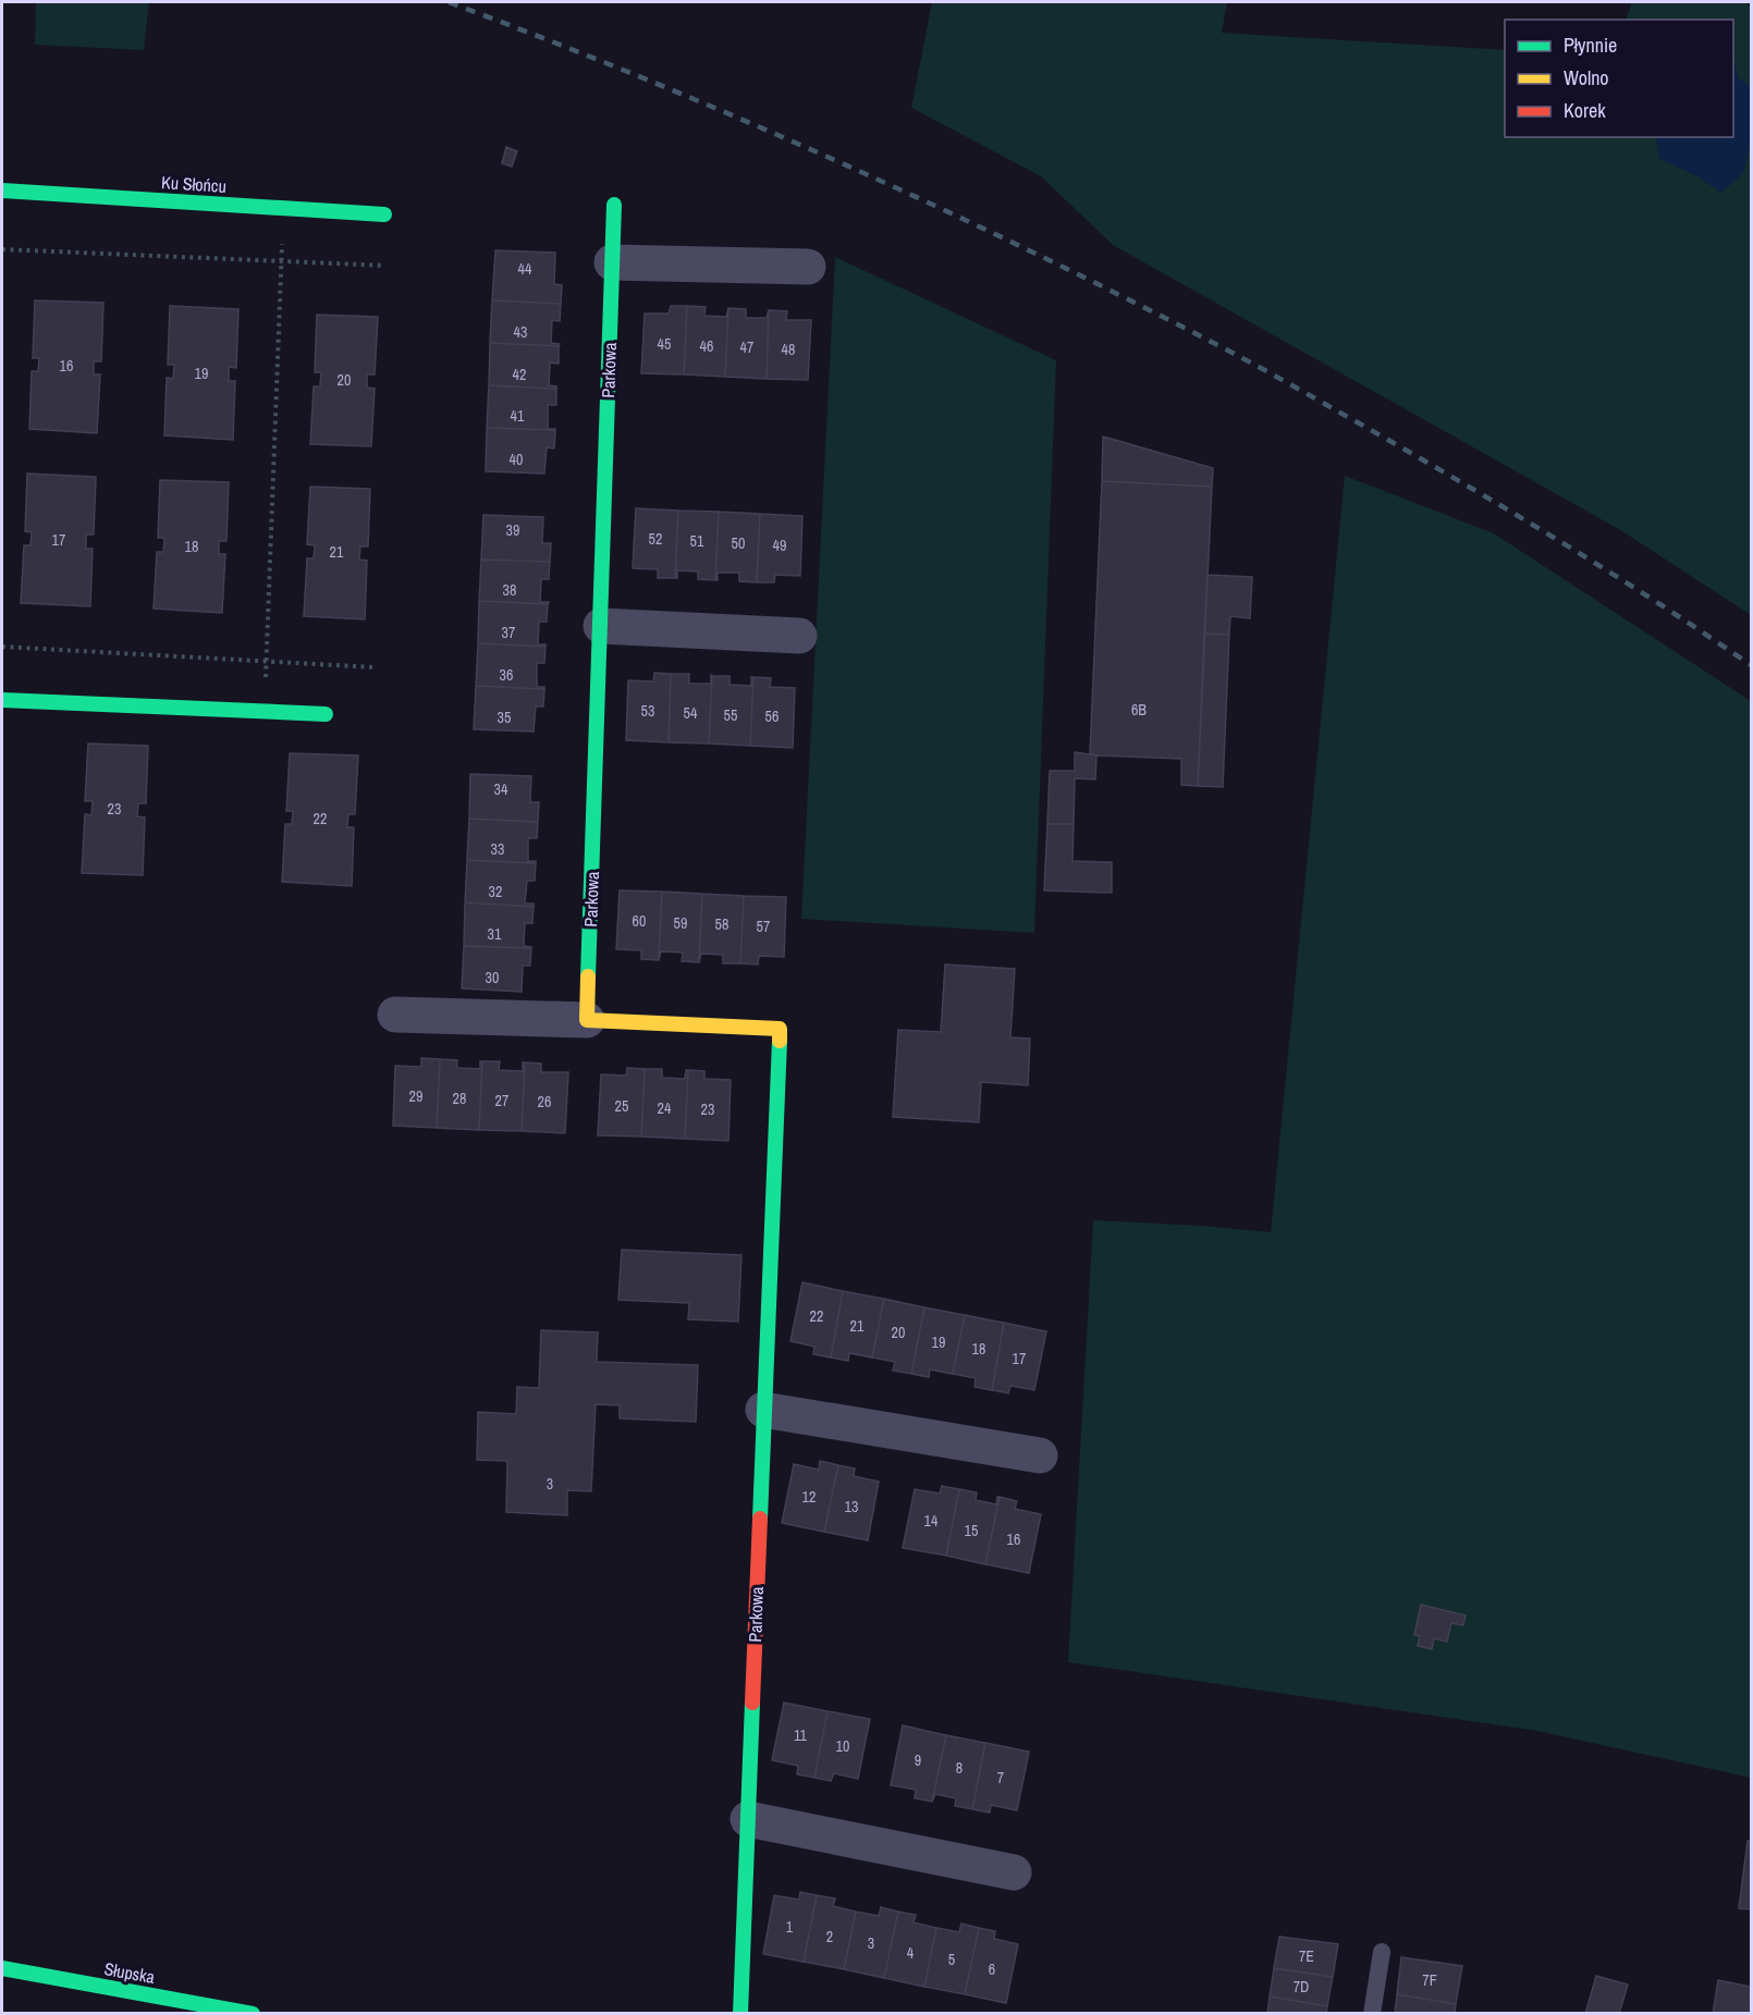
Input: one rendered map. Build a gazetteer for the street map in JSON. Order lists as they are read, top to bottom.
{
  "streets": {
    "street": ["Ku Słońcu", "Parkowa", "Słupska"]
  },
  "house_numbers": [
    "44",
    "43",
    "45",
    "46",
    "47",
    "48",
    "16",
    "19",
    "42",
    "20",
    "41",
    "40",
    "39",
    "52",
    "17",
    "51",
    "50",
    "49",
    "18",
    "21",
    "38",
    "37",
    "36",
    "6B",
    "53",
    "54",
    "55",
    "56",
    "35",
    "34",
    "23",
    "22",
    "33",
    "32",
    "60",
    "59",
    "58",
    "57",
    "31",
    "30",
    "29",
    "28",
    "27",
    "26",
    "25",
    "24",
    "23",
    "22",
    "21",
    "20",
    "19",
    "18",
    "17",
    "3",
    "12",
    "13",
    "14",
    "15",
    "16",
    "11",
    "10",
    "9",
    "8",
    "7",
    "1",
    "2",
    "3",
    "4",
    "7E",
    "5",
    "6",
    "7F",
    "7D"
  ],
  "legend": ["Płynnie", "Wolno", "Korek"]
}
